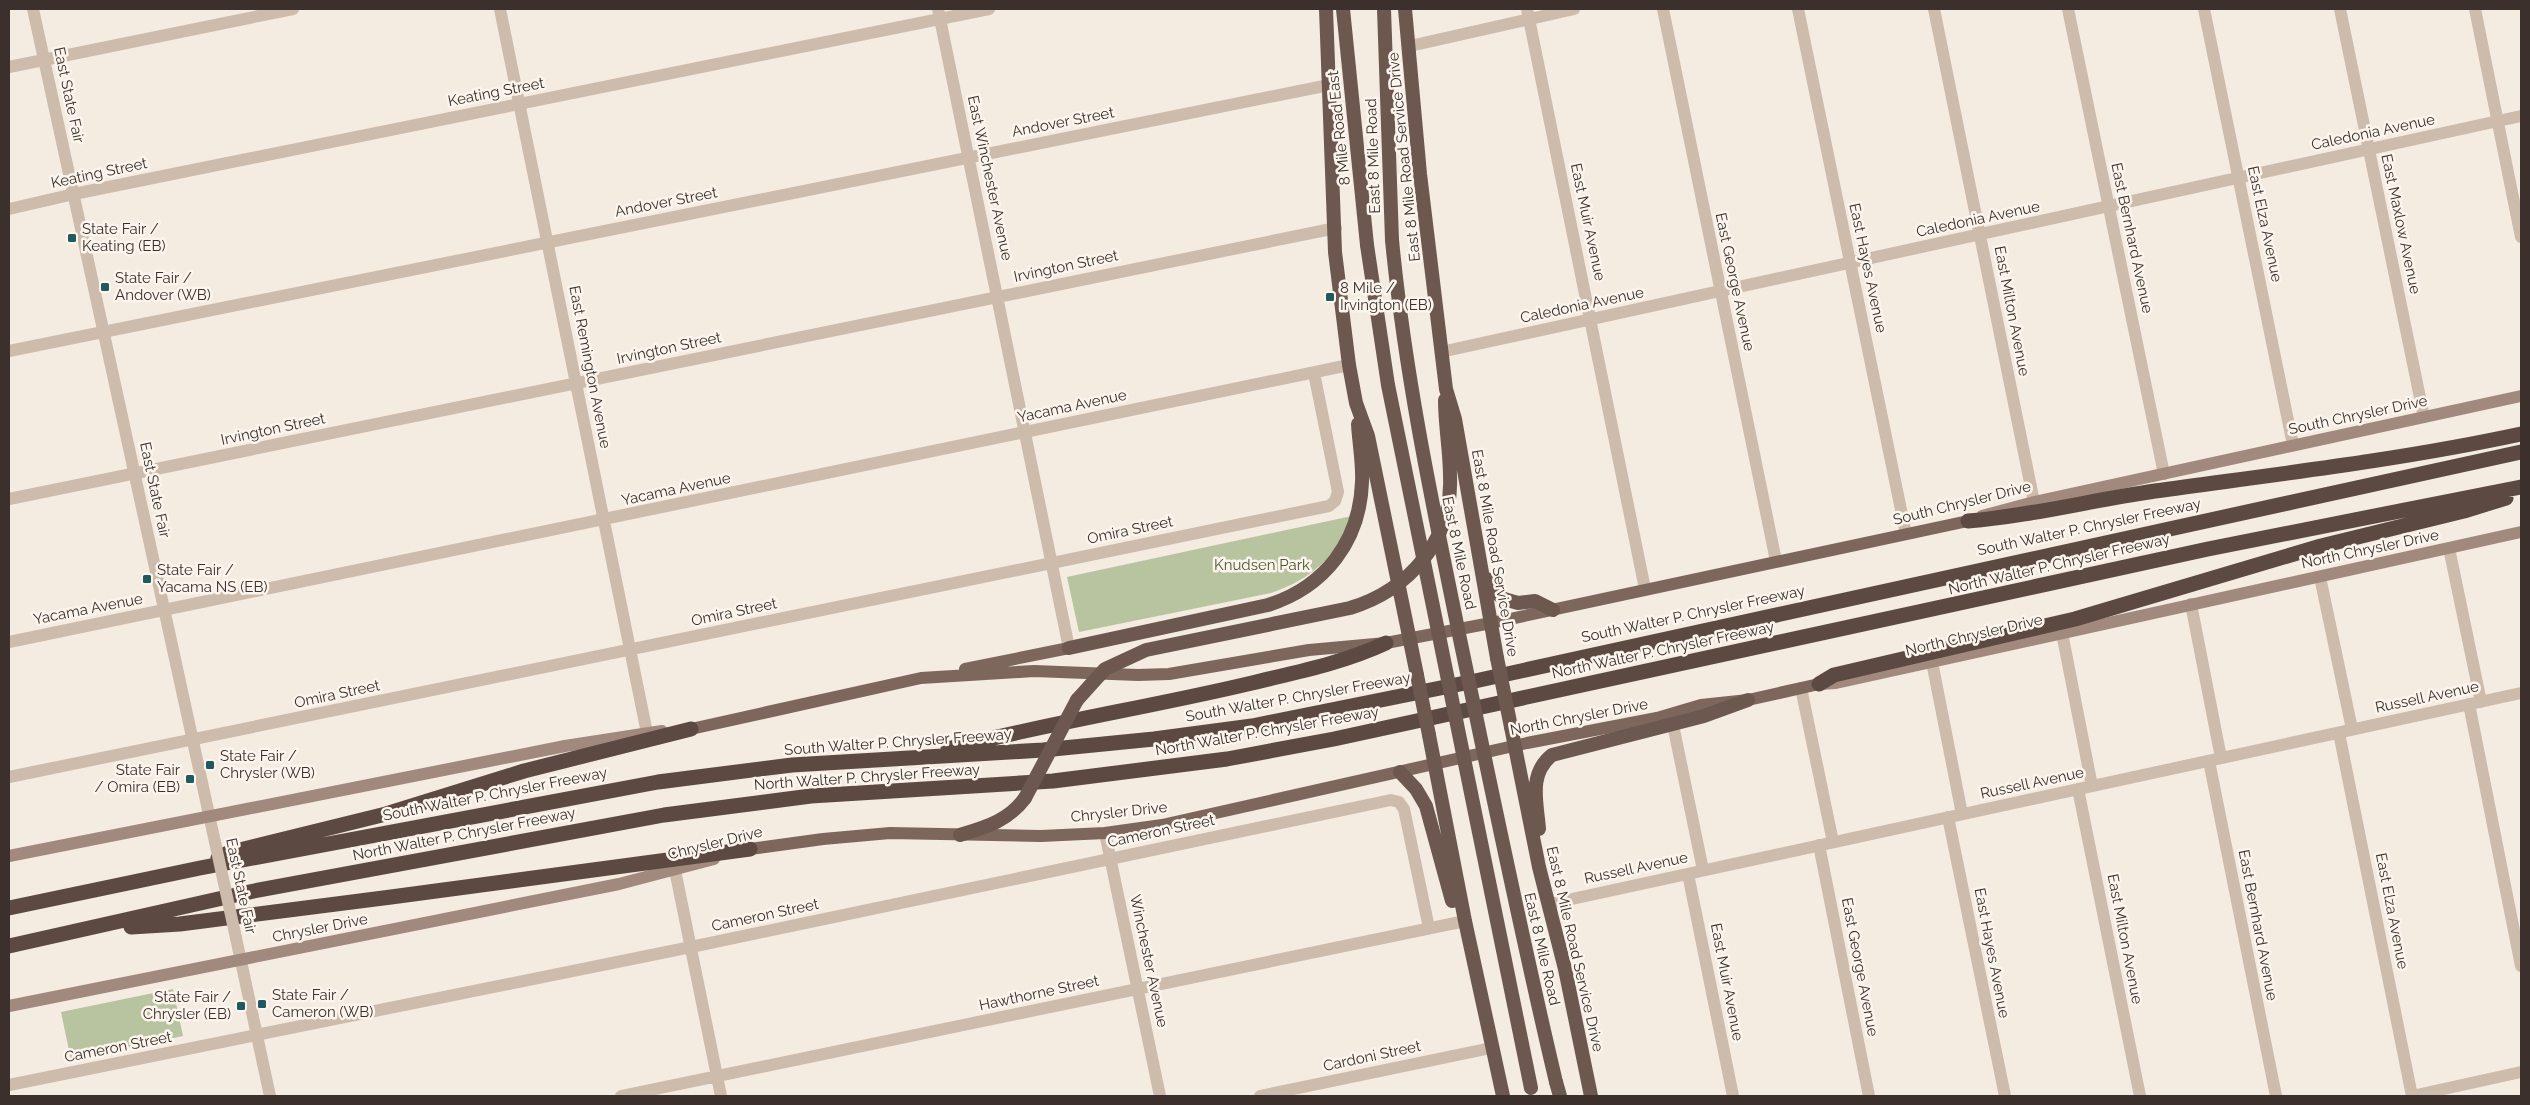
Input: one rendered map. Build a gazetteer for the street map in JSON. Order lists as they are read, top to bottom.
{
  "streets": {
    "highway": [
      "8 Mile Road East",
      "East 8 Mile Road",
      "East 8 Mile Road Service Drive",
      "South Walter P. Chrysler Freeway",
      "North Walter P. Chrysler Freeway"
    ],
    "main road": ["South Chrysler Drive", "North Chrysler Drive", "Chrysler Drive"],
    "street": [
      "Keating Street",
      "East State Fair",
      "Andover Street",
      "Caledonia Avenue",
      "East Winchester Avenue",
      "East Muir Avenue",
      "East Elza Avenue",
      "East Maxlow Avenue",
      "East Bernhard Avenue",
      "Irvington Street",
      "East Hayes Avenue",
      "East George Avenue",
      "East Milton Avenue",
      "East Remington Avenue",
      "Yacama Avenue",
      "Omira Street",
      "Russell Avenue",
      "Cameron Street",
      "Winchester Avenue",
      "Hawthorne Street",
      "Cardoni Street"
    ]
  },
  "crossings": [
    ["Keating Street", "East State Fair"],
    ["Keating Street", "East Winchester Avenue"],
    ["Keating Street", "East Remington Avenue"],
    ["East State Fair", "Andover Street"],
    ["East State Fair", "Irvington Street"],
    ["East State Fair", "Yacama Avenue"],
    ["East State Fair", "Omira Street"],
    ["East State Fair", "Chrysler Drive"],
    ["East State Fair", "Cameron Street"],
    ["Andover Street", "East Winchester Avenue"],
    ["Andover Street", "East Remington Avenue"],
    ["Caledonia Avenue", "East 8 Mile Road Service Drive"],
    ["Caledonia Avenue", "East Muir Avenue"],
    ["Caledonia Avenue", "East Elza Avenue"],
    ["Caledonia Avenue", "East Maxlow Avenue"],
    ["Caledonia Avenue", "East Bernhard Avenue"],
    ["Caledonia Avenue", "East Hayes Avenue"],
    ["Caledonia Avenue", "East George Avenue"],
    ["Caledonia Avenue", "East Milton Avenue"],
    ["East 8 Mile Road Service Drive", "South Chrysler Drive"],
    ["East 8 Mile Road Service Drive", "North Chrysler Drive"],
    ["East 8 Mile Road Service Drive", "Russell Avenue"],
    ["East Winchester Avenue", "Irvington Street"],
    ["East Winchester Avenue", "Yacama Avenue"],
    ["East Winchester Avenue", "Omira Street"],
    ["East Muir Avenue", "South Chrysler Drive"],
    ["East Muir Avenue", "Russell Avenue"],
    ["East Elza Avenue", "South Chrysler Drive"],
    ["East Elza Avenue", "North Chrysler Drive"],
    ["East Elza Avenue", "Russell Avenue"],
    ["East Maxlow Avenue", "South Chrysler Drive"],
    ["East Bernhard Avenue", "South Chrysler Drive"],
    ["East Bernhard Avenue", "North Chrysler Drive"],
    ["East Bernhard Avenue", "Russell Avenue"],
    ["Irvington Street", "East Remington Avenue"],
    ["East Hayes Avenue", "South Chrysler Drive"],
    ["East Hayes Avenue", "Russell Avenue"],
    ["East George Avenue", "South Chrysler Drive"],
    ["East George Avenue", "Russell Avenue"],
    ["East Milton Avenue", "South Chrysler Drive"],
    ["East Milton Avenue", "Russell Avenue"],
    ["East Remington Avenue", "Yacama Avenue"],
    ["East Remington Avenue", "Omira Street"],
    ["Yacama Avenue", "Omira Street"],
    ["North Chrysler Drive", "Chrysler Drive"],
    ["Chrysler Drive", "Winchester Avenue"],
    ["Cameron Street", "Winchester Avenue"],
    ["Cameron Street", "Hawthorne Street"],
    ["Winchester Avenue", "Hawthorne Street"]
  ],
  "parks": ["Knudsen Park"],
  "places": {
    "transit": [
      "State Fair / Keating (EB)",
      "State Fair / Andover (WB)",
      "8 Mile / Irvington (EB)",
      "State Fair / Yacama NS (EB)",
      "State Fair / Chrysler (WB)",
      "State Fair / Omira (EB)",
      "State Fair / Cameron (WB)",
      "State Fair / Chrysler (EB)"
    ]
  }
}
